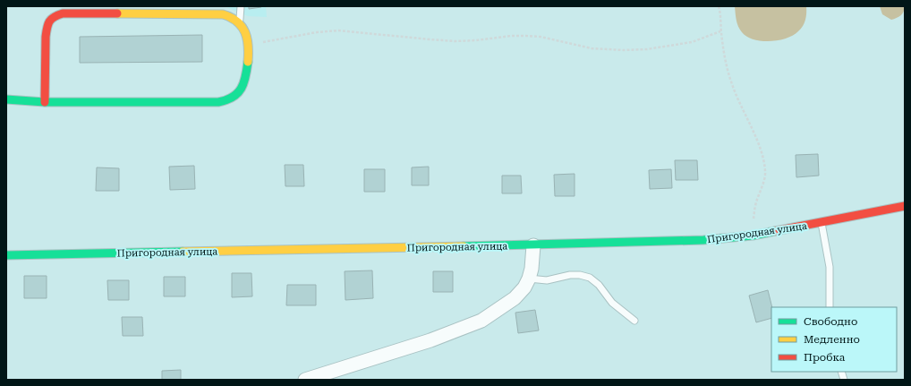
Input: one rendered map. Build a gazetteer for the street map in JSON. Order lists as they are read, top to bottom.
{
  "streets": {
    "main road": ["Пригородная улица"]
  },
  "legend": ["Свободно", "Медленно", "Пробка"]
}
